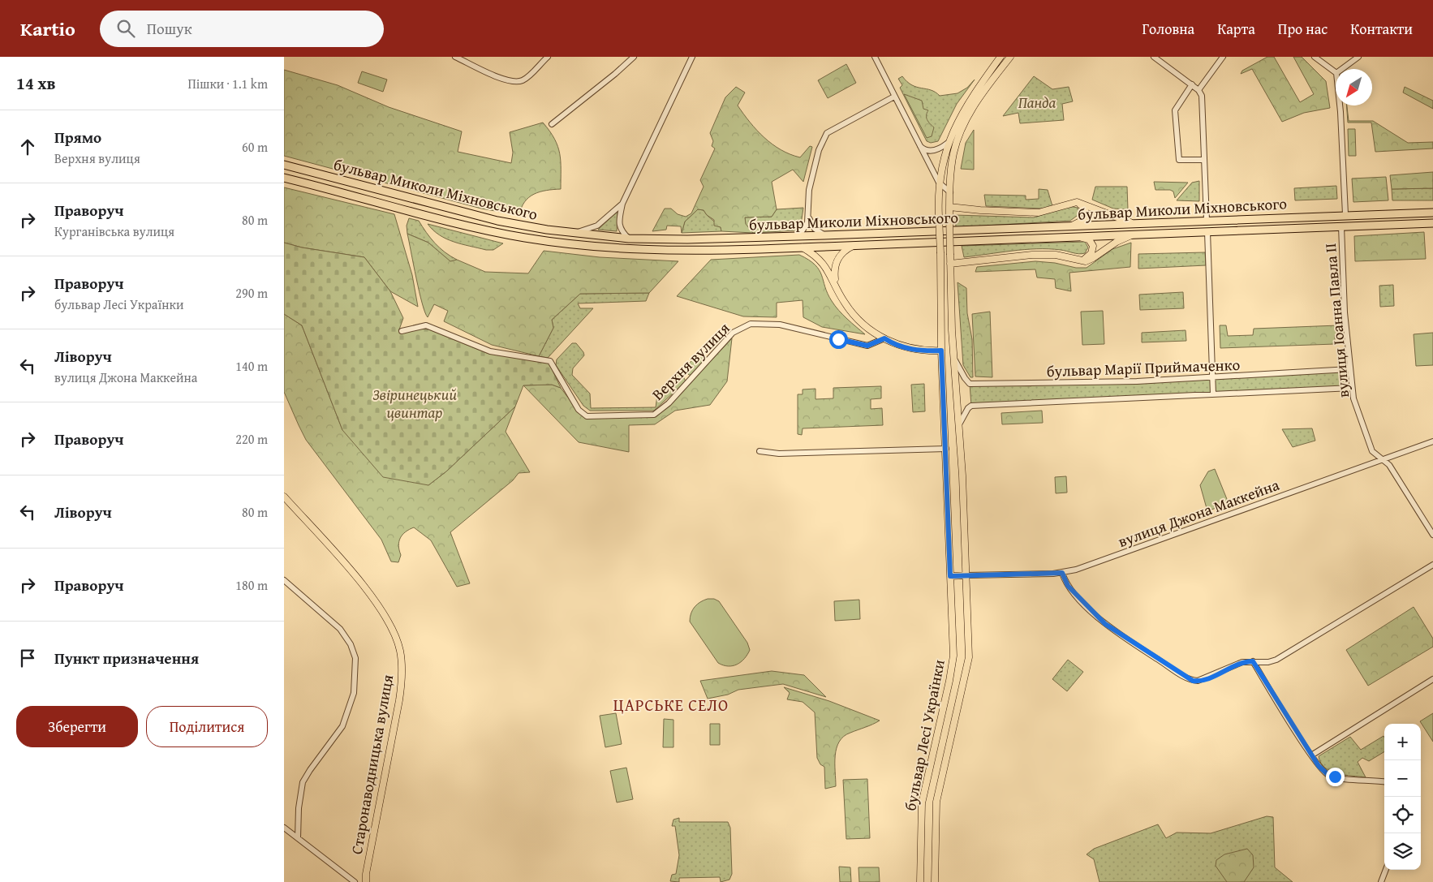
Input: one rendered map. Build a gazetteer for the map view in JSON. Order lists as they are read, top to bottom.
{
  "streets": {
    "highway": ["бульвар Миколи Міхновського"],
    "main road": ["бульвар Лесі Українки", "Старонаводницька вулиця"],
    "street": [
      "вулиця Іоанна Павла II",
      "Верхня вулиця",
      "бульвар Марії Приймаченко",
      "вулиця Джона Маккейна"
    ]
  },
  "crossings": [
    ["бульвар Миколи Міхновського", "вулиця Іоанна Павла II"],
    ["вулиця Іоанна Павла II", "бульвар Марії Приймаченко"],
    ["вулиця Іоанна Павла II", "вулиця Джона Маккейна"],
    ["бульвар Марії Приймаченко", "бульвар Лесі Українки"],
    ["вулиця Джона Маккейна", "бульвар Лесі Українки"]
  ],
  "districts": ["ЦАРСЬКЕ СЕЛО"],
  "parks": ["Панда", "Звіринецький цвинтар"],
  "north": "bottom left",
  "page": {
    "header": "Kartio",
    "search": "Пошук",
    "nav": [
      "Головна",
      "Карта",
      "Про нас",
      "Контакти"
    ],
    "heading": ["14 хв", "Пішки · 1.1 km"],
    "list": [
      ["Прямо", "Верхня вулиця", "60 m"],
      ["Праворуч", "Курганівська вулиця", "80 m"],
      ["Праворуч", "бульвар Лесі Українки", "290 m"],
      ["Ліворуч", "вулиця Джона Маккейна", "140 m"],
      ["Праворуч", "220 m"],
      ["Ліворуч", "80 m"],
      ["Праворуч", "180 m"],
      "Пункт призначення"
    ],
    "buttons": ["Зберегти", "Поділитися"],
    "map_buttons": ["+", "−"]
  }
}
